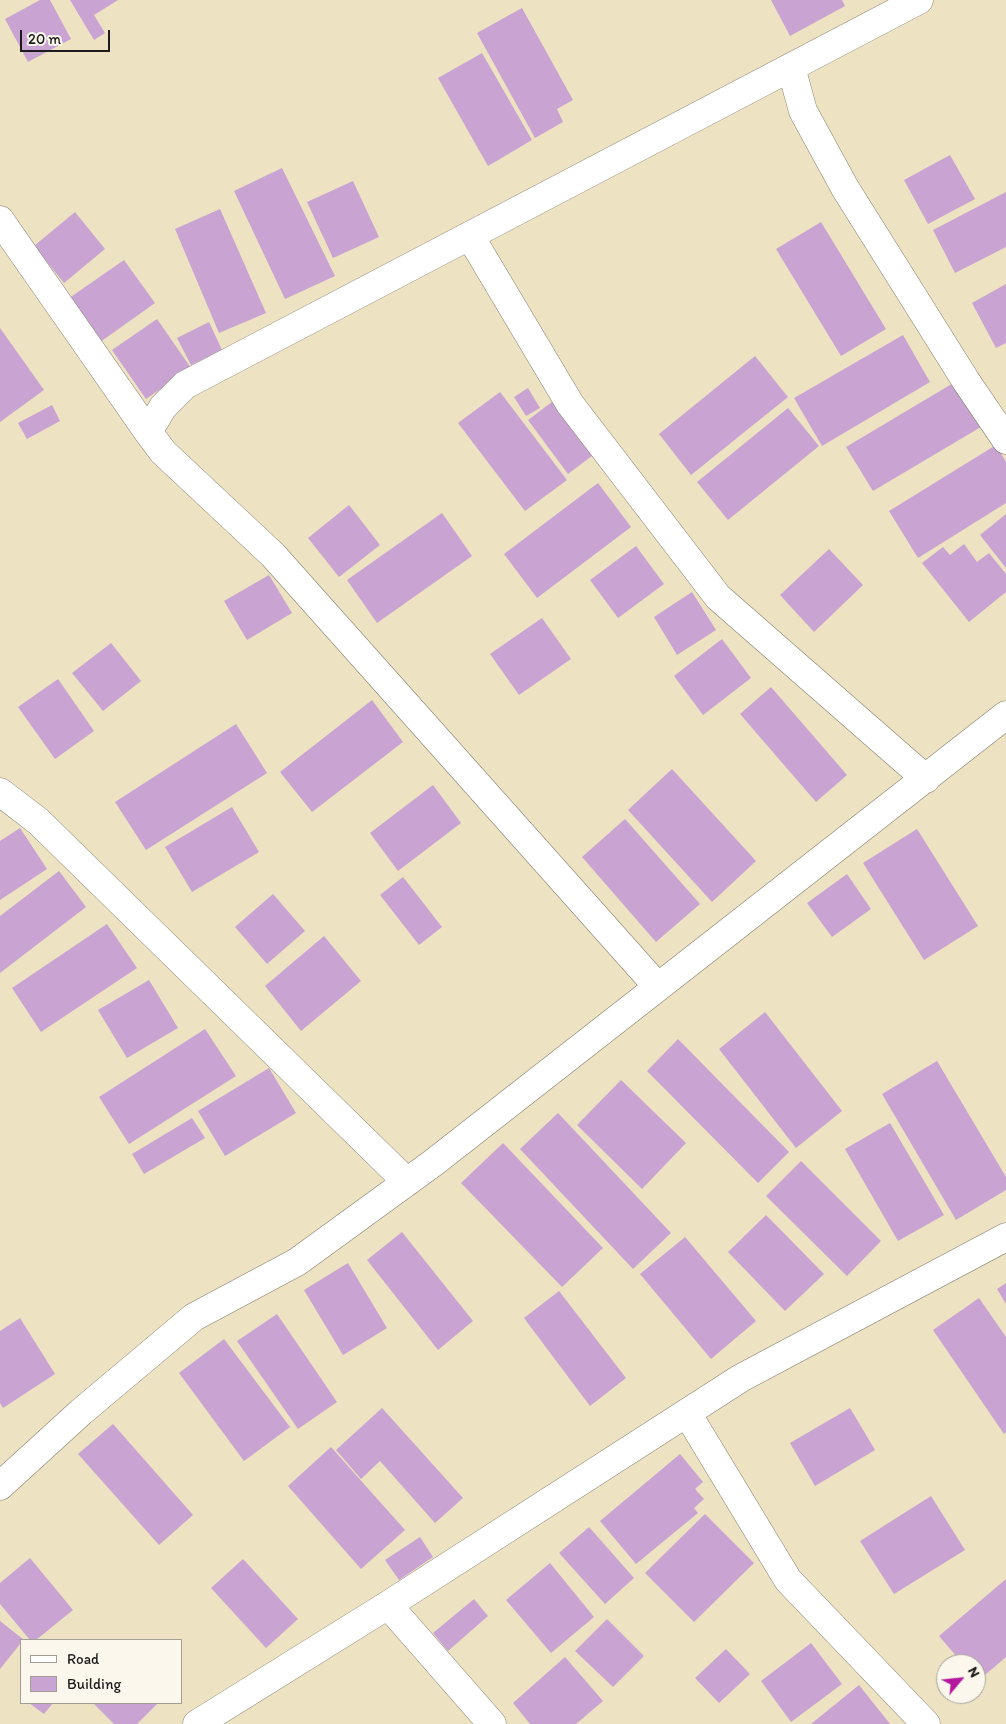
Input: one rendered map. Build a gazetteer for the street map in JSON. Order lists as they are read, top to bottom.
{
  "legend": ["Road", "Building"],
  "scale_bar": "20 m",
  "north": "top right"
}
